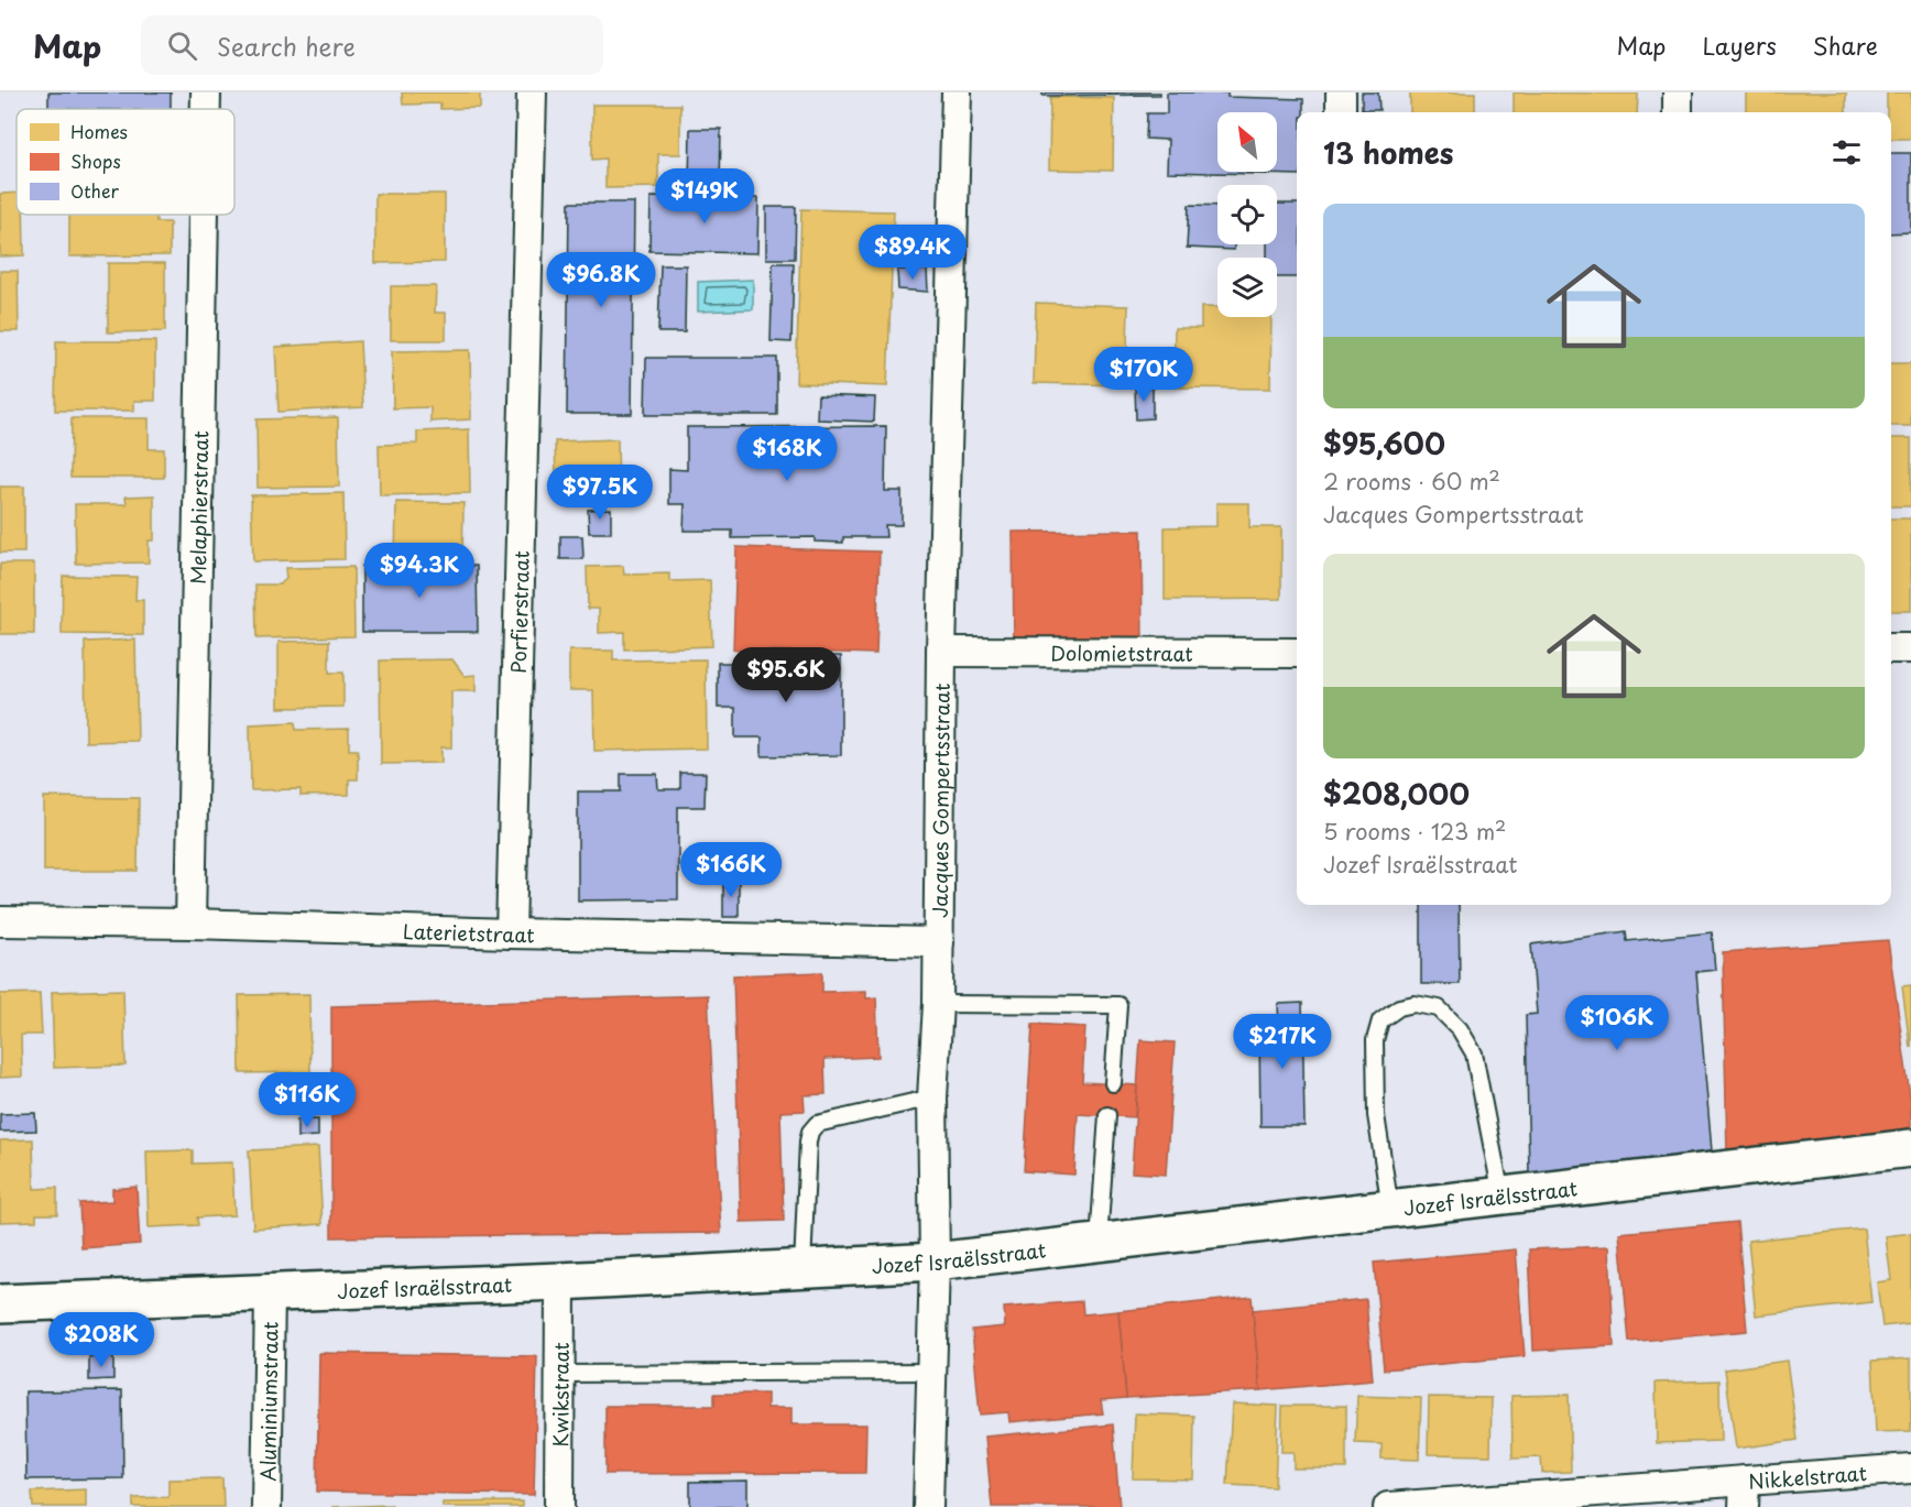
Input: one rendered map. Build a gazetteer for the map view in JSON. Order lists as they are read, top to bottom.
{
  "streets": {
    "street": [
      "Melaphierstraat",
      "Porfierstraat",
      "Dolomietstraat",
      "Jacques Gompertsstraat",
      "Laterietstraat",
      "Jozef Israëlsstraat",
      "Kwikstraat",
      "Aluminiumstraat",
      "Nikkelstraat"
    ]
  },
  "crossings": [
    ["Melaphierstraat", "Laterietstraat"],
    ["Porfierstraat", "Laterietstraat"],
    ["Dolomietstraat", "Jacques Gompertsstraat"],
    ["Jacques Gompertsstraat", "Laterietstraat"],
    ["Jacques Gompertsstraat", "Jozef Israëlsstraat"],
    ["Jozef Israëlsstraat", "Kwikstraat"],
    ["Jozef Israëlsstraat", "Aluminiumstraat"]
  ],
  "legend": ["Homes", "Shops", "Other"],
  "north": "top left",
  "page": {
    "header": "Map",
    "search": "Search here",
    "nav": ["Map", "Layers", "Share"],
    "heading": "13 homes",
    "price": [
      "$149K",
      "$89.4K",
      "$96.8K",
      "$170K",
      "$168K",
      "$97.5K",
      "$94.3K",
      "$95.6K",
      "$166K",
      "$106K",
      "$217K",
      "$116K",
      "$208K"
    ],
    "list": [
      {
        "name": "$95,600",
        "note": "2 rooms · 60 m² · Jacques Gompertsstraat"
      },
      {
        "name": "$208,000",
        "note": "5 rooms · 123 m² · Jozef Israëlsstraat"
      }
    ]
  }
}
